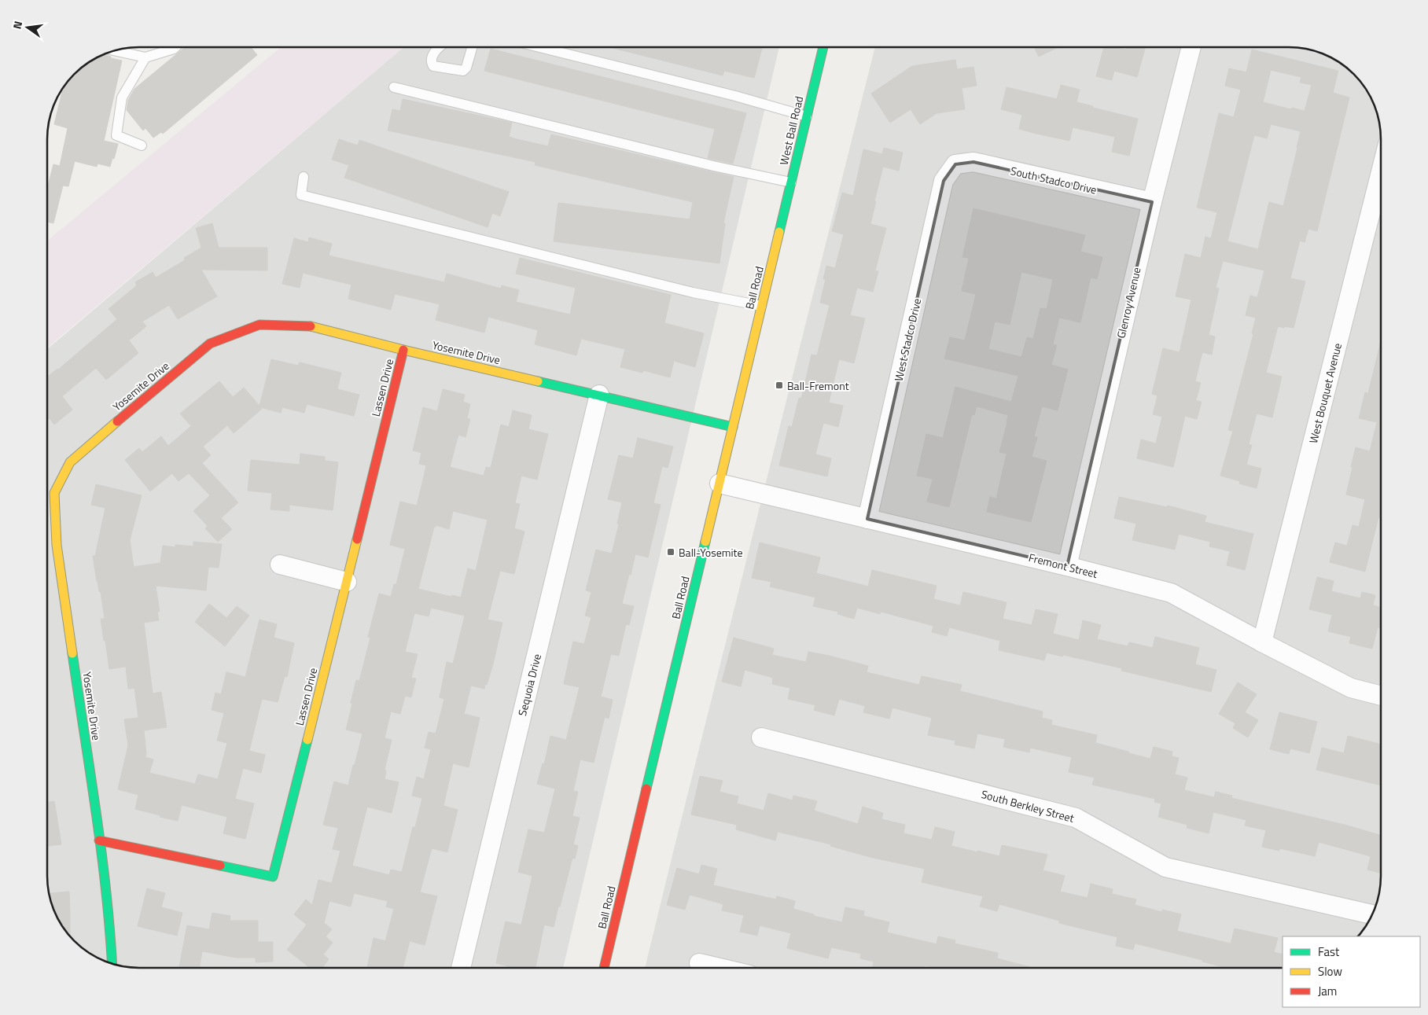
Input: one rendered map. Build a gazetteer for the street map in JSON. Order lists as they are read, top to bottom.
{
  "streets": {
    "street": [
      "West Ball Road",
      "South Stadco Drive",
      "Ball Road",
      "Glenroy Avenue",
      "West Stadco Drive",
      "Yosemite Drive",
      "Lassen Drive",
      "West Bouquet Avenue",
      "Fremont Street",
      "Sequoia Drive",
      "South Berkley Street"
    ]
  },
  "crossings": [
    ["West Ball Road", "Ball Road"],
    ["South Stadco Drive", "Glenroy Avenue"],
    ["South Stadco Drive", "West Stadco Drive"],
    ["Ball Road", "Yosemite Drive"],
    ["Ball Road", "Fremont Street"],
    ["Glenroy Avenue", "Fremont Street"],
    ["West Stadco Drive", "Fremont Street"],
    ["Yosemite Drive", "Lassen Drive"],
    ["Yosemite Drive", "Sequoia Drive"],
    ["West Bouquet Avenue", "Fremont Street"]
  ],
  "places": {
    "transit": ["Ball-Fremont", "Ball-Yosemite"]
  },
  "legend": ["Fast", "Slow", "Jam"],
  "north": "left"
}
